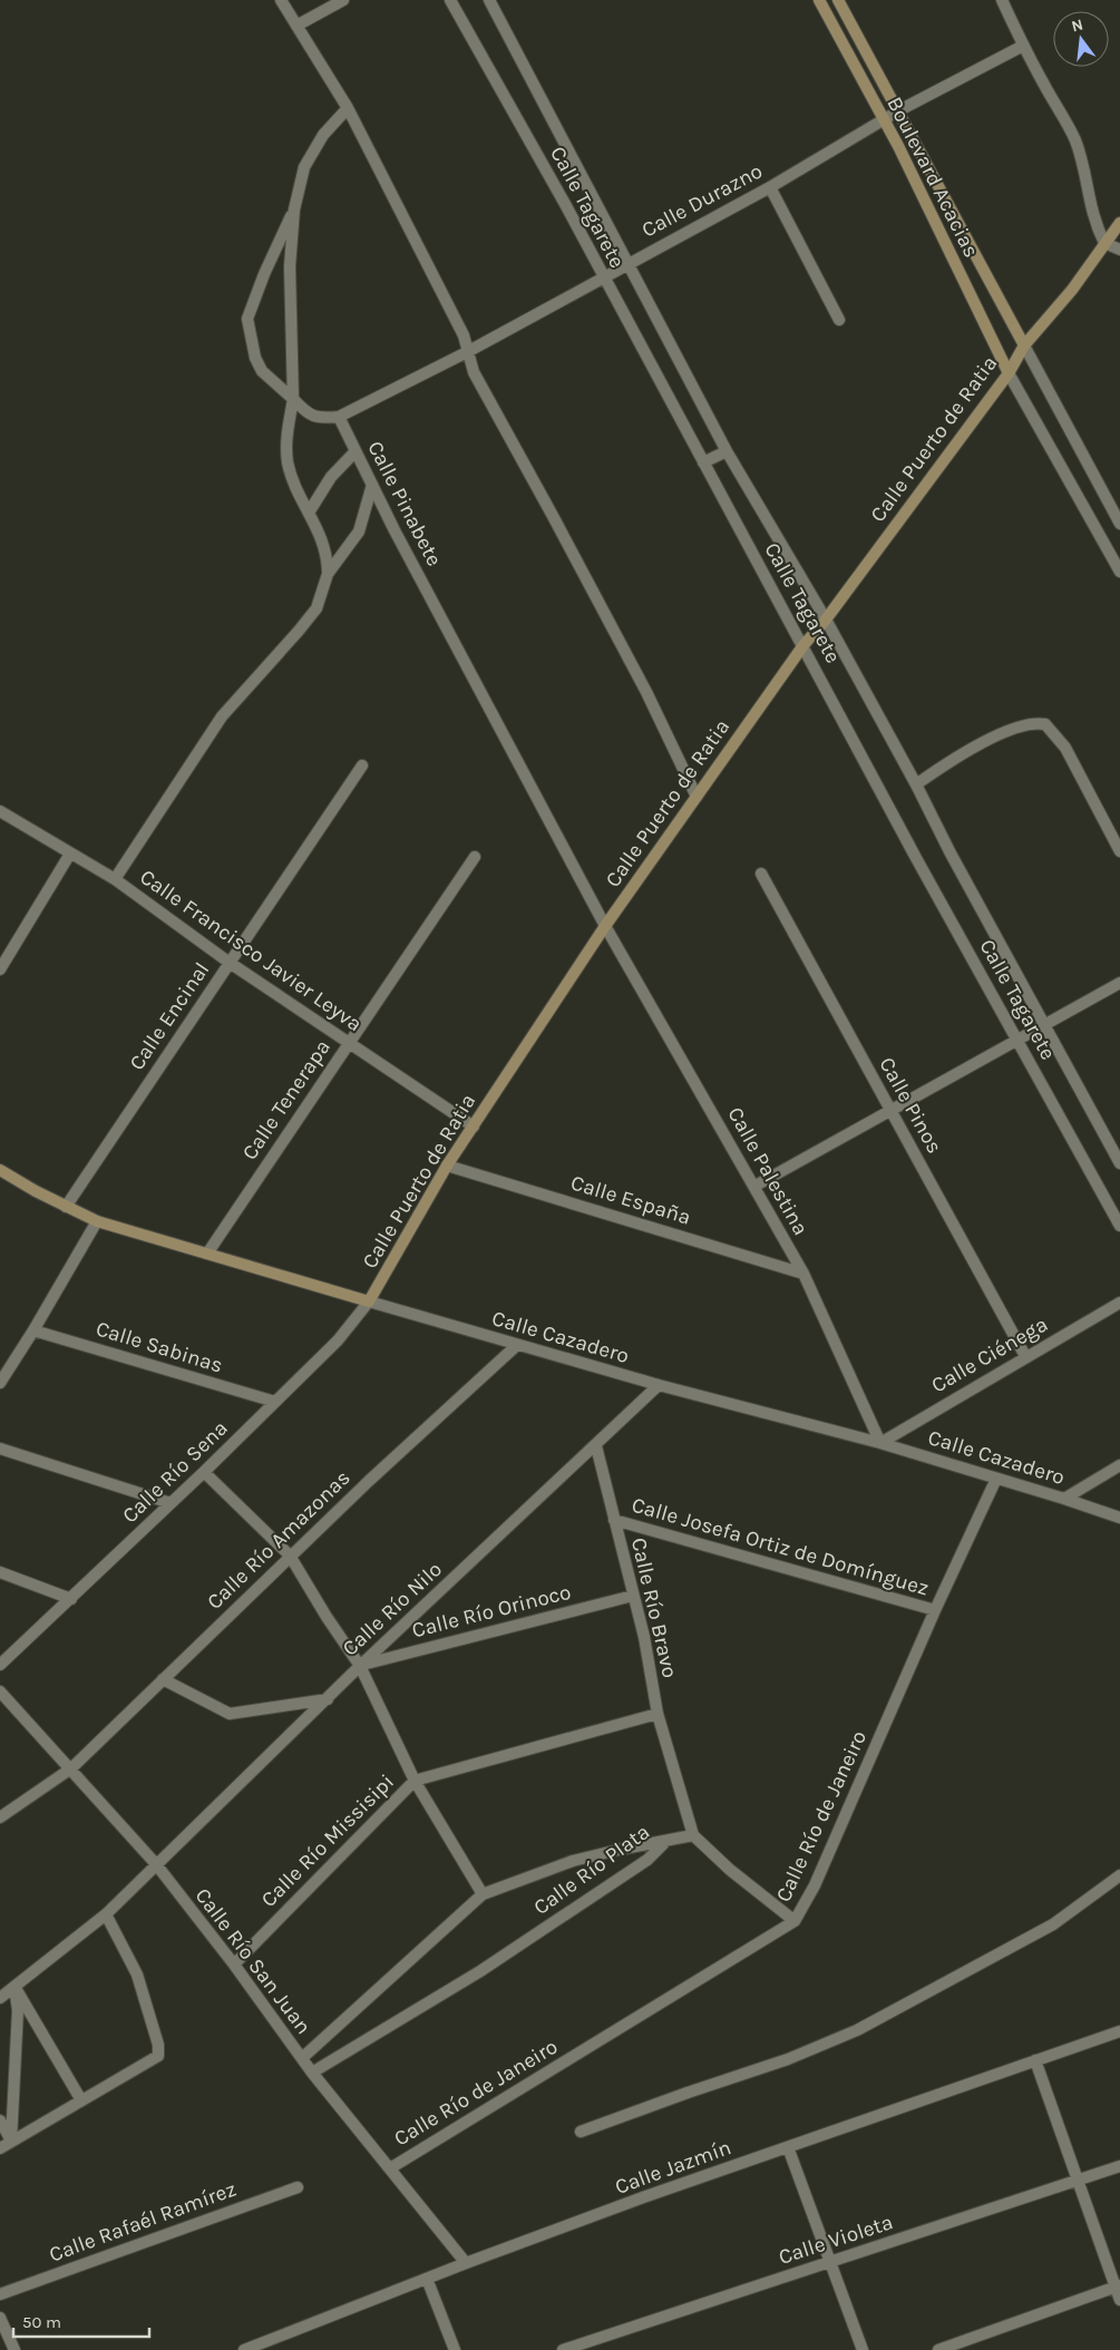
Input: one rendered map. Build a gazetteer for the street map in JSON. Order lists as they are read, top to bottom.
{
  "streets": {
    "street": [
      "Boulevard Acacias",
      "Calle Durazno",
      "Calle Tagarete",
      "Calle Puerto de Ratia",
      "Calle Pinabete",
      "Calle Francisco Javier Leyva",
      "Calle Encinal",
      "Calle Tenerapa",
      "Calle Pinos",
      "Calle Palestina",
      "Calle España",
      "Calle Cazadero",
      "Calle Sabinas",
      "Calle Ciénega",
      "Calle Río Sena",
      "Calle Río Amazonas",
      "Calle Josefa Ortiz de Domínguez",
      "Calle Río Bravo",
      "Calle Río Nilo",
      "Calle Río Orinoco",
      "Calle Río de Janeiro",
      "Calle Río Missisipi",
      "Calle Río Plata",
      "Calle Río San Juan",
      "Calle Jazmín",
      "Calle Rafaél Ramírez",
      "Calle Violeta"
    ]
  },
  "crossings": [
    ["Boulevard Acacias", "Calle Durazno"],
    ["Boulevard Acacias", "Calle Puerto de Ratia"],
    ["Calle Durazno", "Calle Tagarete"],
    ["Calle Durazno", "Calle Pinabete"],
    ["Calle Tagarete", "Calle Puerto de Ratia"],
    ["Calle Puerto de Ratia", "Calle Pinabete"],
    ["Calle Puerto de Ratia", "Calle Francisco Javier Leyva"],
    ["Calle Puerto de Ratia", "Calle Palestina"],
    ["Calle Puerto de Ratia", "Calle España"],
    ["Calle Puerto de Ratia", "Calle Cazadero"],
    ["Calle Puerto de Ratia", "Calle Río Sena"],
    ["Calle Pinabete", "Calle Palestina"],
    ["Calle Francisco Javier Leyva", "Calle Encinal"],
    ["Calle Francisco Javier Leyva", "Calle Tenerapa"],
    ["Calle Encinal", "Calle Cazadero"],
    ["Calle Tenerapa", "Calle Cazadero"],
    ["Calle Pinos", "Calle Ciénega"],
    ["Calle Palestina", "Calle España"],
    ["Calle Palestina", "Calle Cazadero"],
    ["Calle Palestina", "Calle Ciénega"],
    ["Calle Cazadero", "Calle Ciénega"],
    ["Calle Cazadero", "Calle Río Sena"],
    ["Calle Cazadero", "Calle Río Amazonas"],
    ["Calle Cazadero", "Calle Río Nilo"],
    ["Calle Cazadero", "Calle Río de Janeiro"],
    ["Calle Sabinas", "Calle Río Sena"],
    ["Calle Río Amazonas", "Calle Río San Juan"],
    ["Calle Josefa Ortiz de Domínguez", "Calle Río Bravo"],
    ["Calle Josefa Ortiz de Domínguez", "Calle Río de Janeiro"],
    ["Calle Río Bravo", "Calle Río Nilo"],
    ["Calle Río Bravo", "Calle Río Orinoco"],
    ["Calle Río Bravo", "Calle Río Missisipi"],
    ["Calle Río Nilo", "Calle Río Orinoco"],
    ["Calle Río Nilo", "Calle Río San Juan"],
    ["Calle Río de Janeiro", "Calle Río San Juan"],
    ["Calle Río Missisipi", "Calle Río San Juan"],
    ["Calle Río Plata", "Calle Río San Juan"],
    ["Calle Río San Juan", "Calle Jazmín"]
  ],
  "scale_bar": "50 m",
  "north": "top"
}
